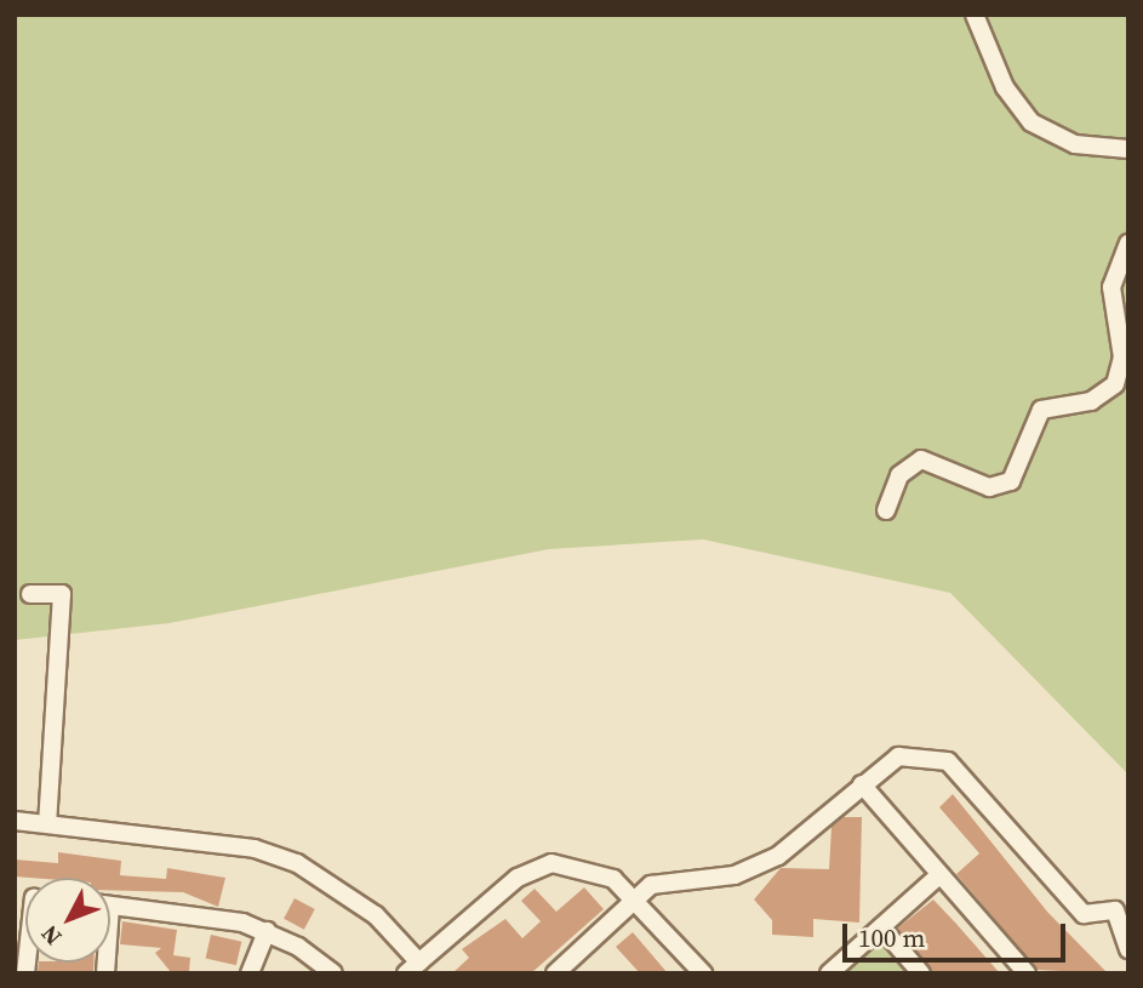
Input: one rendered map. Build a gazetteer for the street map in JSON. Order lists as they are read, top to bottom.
{
  "scale_bar": "100 m",
  "north": "bottom left"
}
